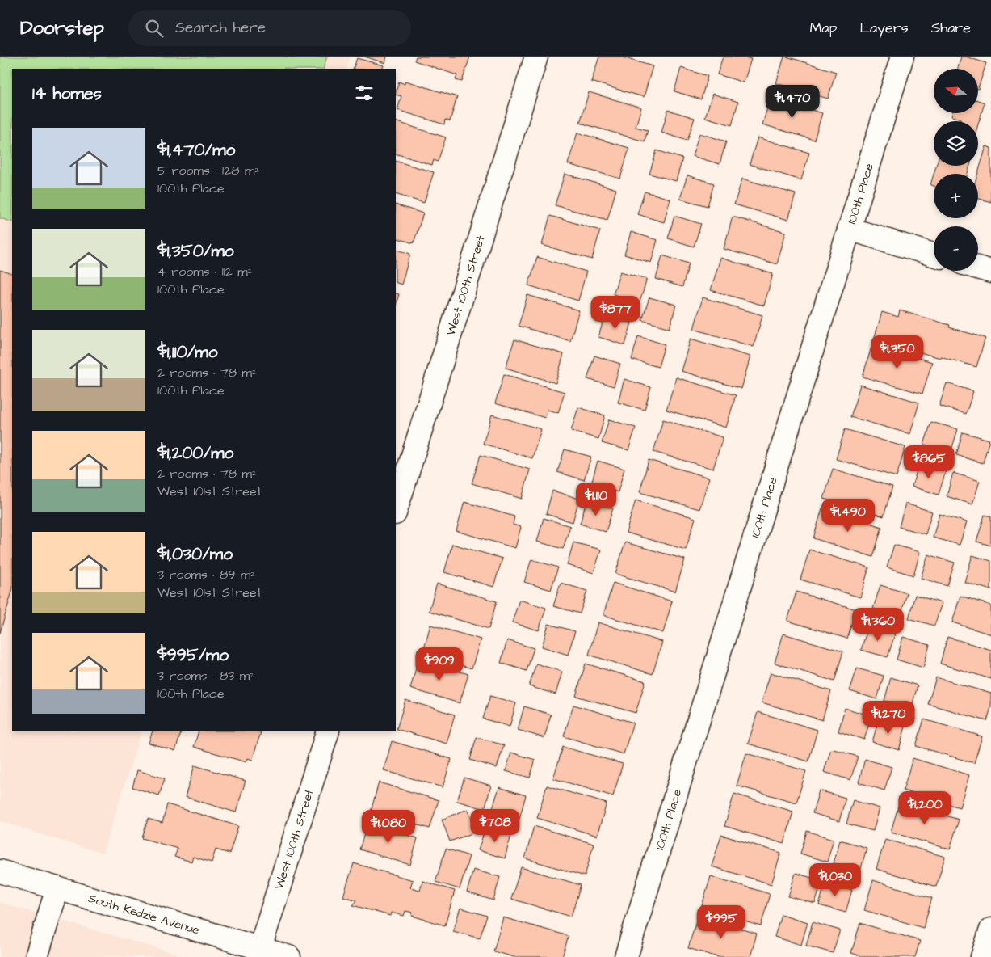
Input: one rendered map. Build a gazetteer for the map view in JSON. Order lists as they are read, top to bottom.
{
  "streets": {
    "street": ["100th Place", "West 100th Street", "South Kedzie Avenue"]
  },
  "crossings": [
    ["West 100th Street", "South Kedzie Avenue"]
  ],
  "north": "left",
  "page": {
    "header": "Doorstep",
    "search": "Search here",
    "nav": ["Map", "Layers", "Share"],
    "map_buttons": ["+", "−"],
    "heading": "14 homes",
    "price": [
      "$1,470",
      "$877",
      "$1,350",
      "$865",
      "$1,110",
      "$1,490",
      "$1,360",
      "$909",
      "$1,270",
      "$1,200",
      "$708",
      "$1,080",
      "$1,030",
      "$995"
    ],
    "list": [
      {
        "name": "$1,470/mo",
        "note": "5 rooms · 128 m² · 100th Place"
      },
      {
        "name": "$1,350/mo",
        "note": "4 rooms · 112 m² · 100th Place"
      },
      {
        "name": "$1,110/mo",
        "note": "2 rooms · 78 m² · 100th Place"
      },
      {
        "name": "$1,200/mo",
        "note": "2 rooms · 78 m² · West 101st Street"
      },
      {
        "name": "$1,030/mo",
        "note": "3 rooms · 89 m² · West 101st Street"
      },
      {
        "name": "$995/mo",
        "note": "3 rooms · 83 m² · 100th Place"
      }
    ]
  }
}
